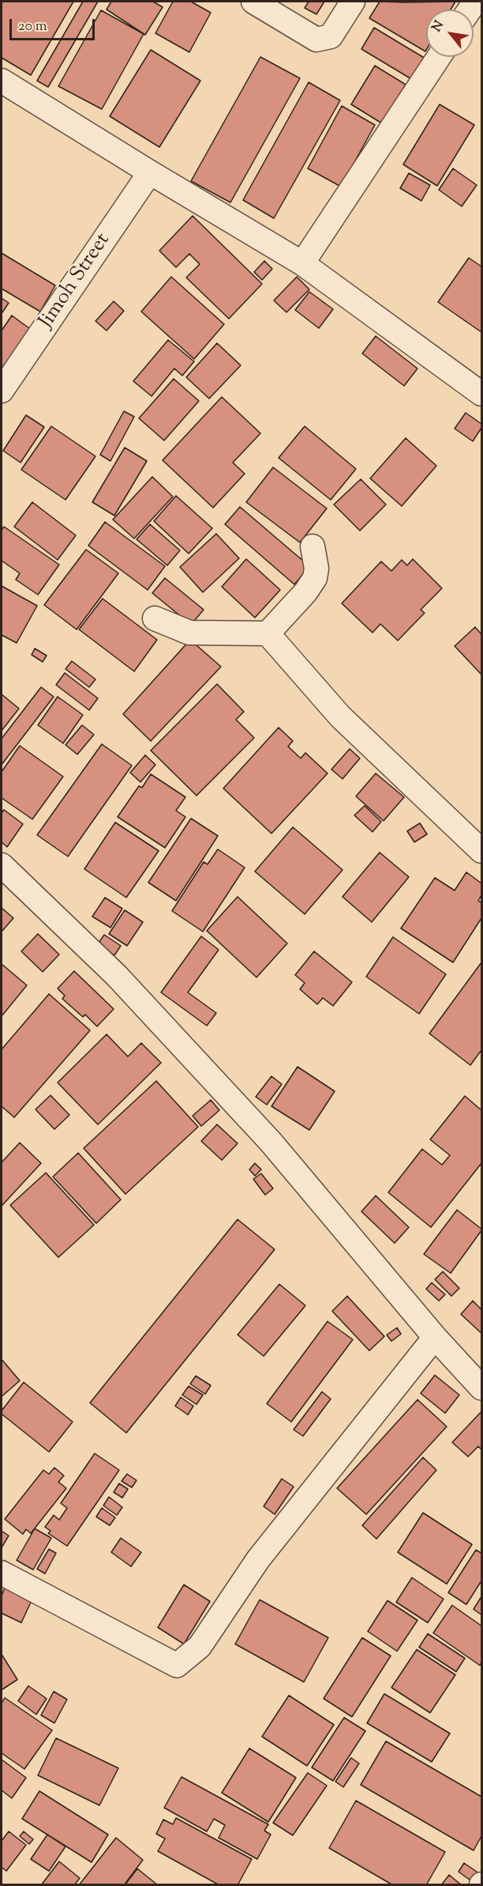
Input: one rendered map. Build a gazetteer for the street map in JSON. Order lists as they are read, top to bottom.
{
  "streets": {
    "street": ["Jimoh Street"]
  },
  "scale_bar": "20 m",
  "north": "top left"
}
